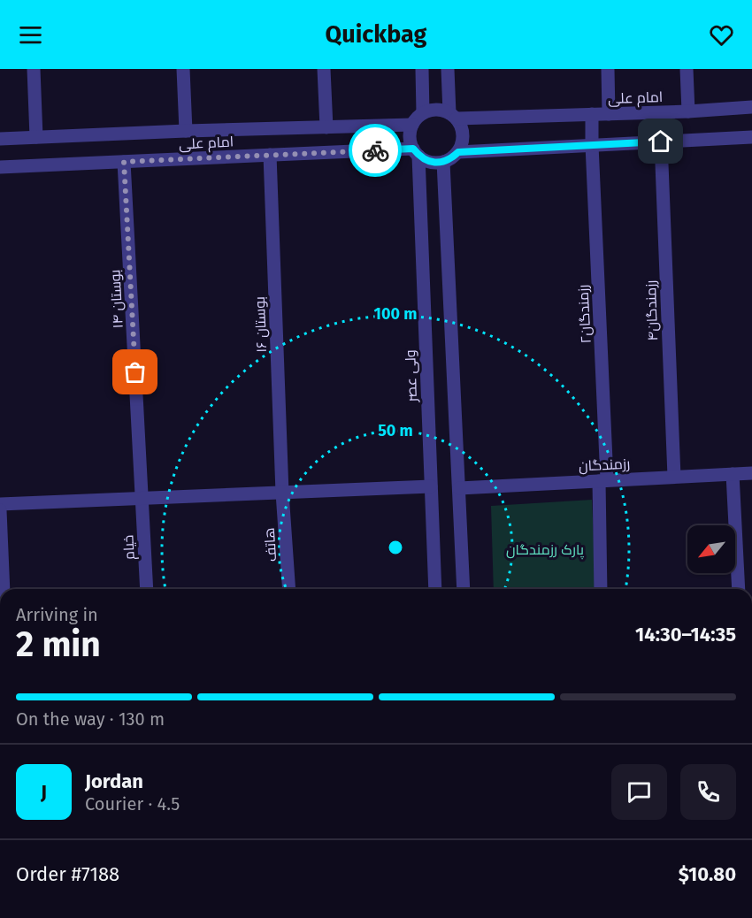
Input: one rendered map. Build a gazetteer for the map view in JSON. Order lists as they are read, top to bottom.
{
  "streets": {
    "street": [
      "امام علی",
      "بوستان ۱۴",
      "رزمندگان۴",
      "رزمندگان۲",
      "بوستان ۱۶",
      "ولی عصر",
      "رزمندگان",
      "هاتف",
      "خیام"
    ]
  },
  "crossings": [
    ["امام علی", "بوستان ۱۴"],
    ["امام علی", "رزمندگان۲"],
    ["امام علی", "بوستان ۱۶"],
    ["امام علی", "ولی عصر"],
    ["بوستان ۱۴", "خیام"],
    ["رزمندگان۴", "رزمندگان"],
    ["رزمندگان۲", "رزمندگان"],
    ["بوستان ۱۶", "هاتف"]
  ],
  "parks": ["پارک رزمندگان"],
  "north": "bottom left",
  "page": {
    "header": "Quickbag",
    "heading": ["2 min", "Arriving in", "14:30–14:35"],
    "panel": [
      "Jordan",
      "Courier · 4.5",
      "Order #7188",
      "$10.80"
    ],
    "bar": "On the way · 130 m",
    "round": "J"
  },
  "rings": ["100 m", "50 m"]
}
